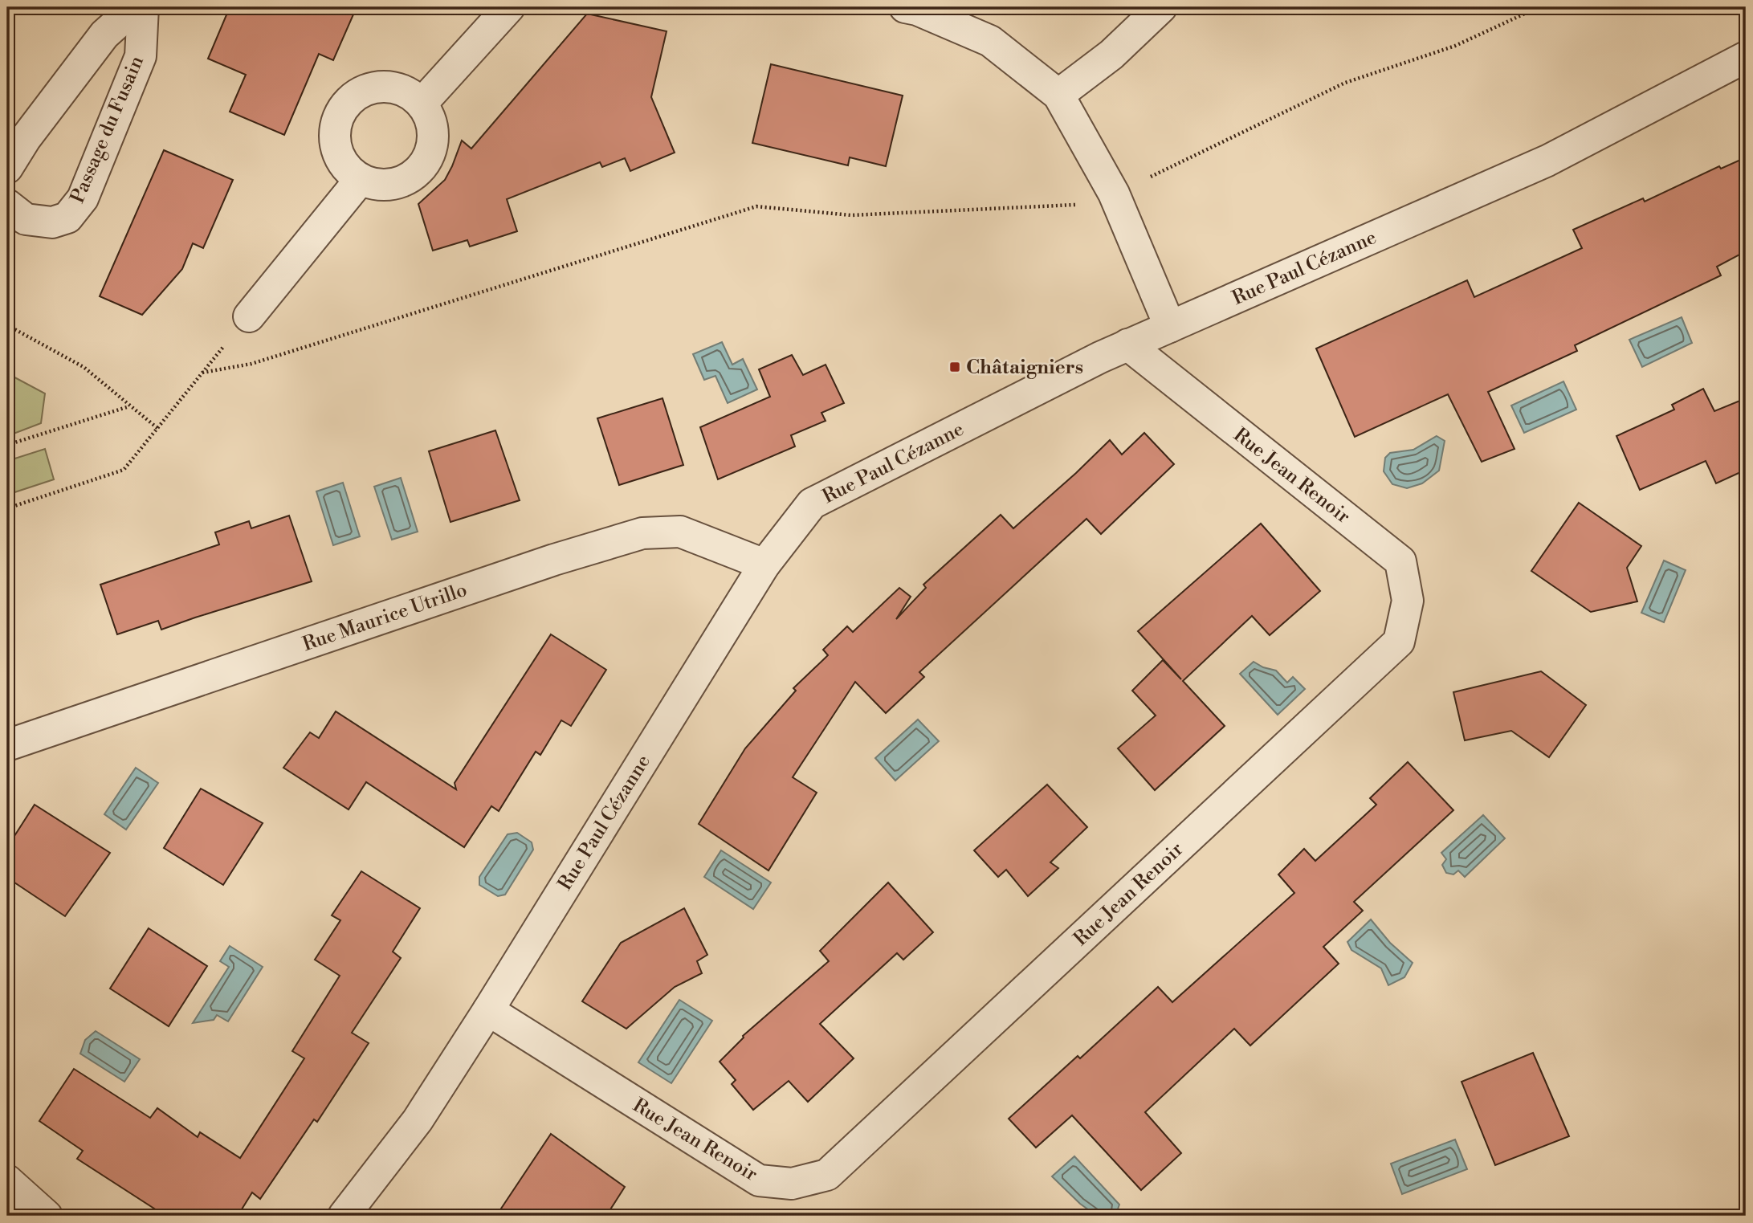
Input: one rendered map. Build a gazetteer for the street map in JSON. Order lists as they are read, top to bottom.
{
  "streets": {
    "street": [
      "Passage du Fusain",
      "Rue Paul Cézanne",
      "Rue Jean Renoir",
      "Rue Maurice Utrillo"
    ]
  },
  "crossings": [
    ["Rue Paul Cézanne", "Rue Jean Renoir"],
    ["Rue Paul Cézanne", "Rue Maurice Utrillo"]
  ],
  "places": {
    "transit": ["Châtaigniers"]
  }
}
